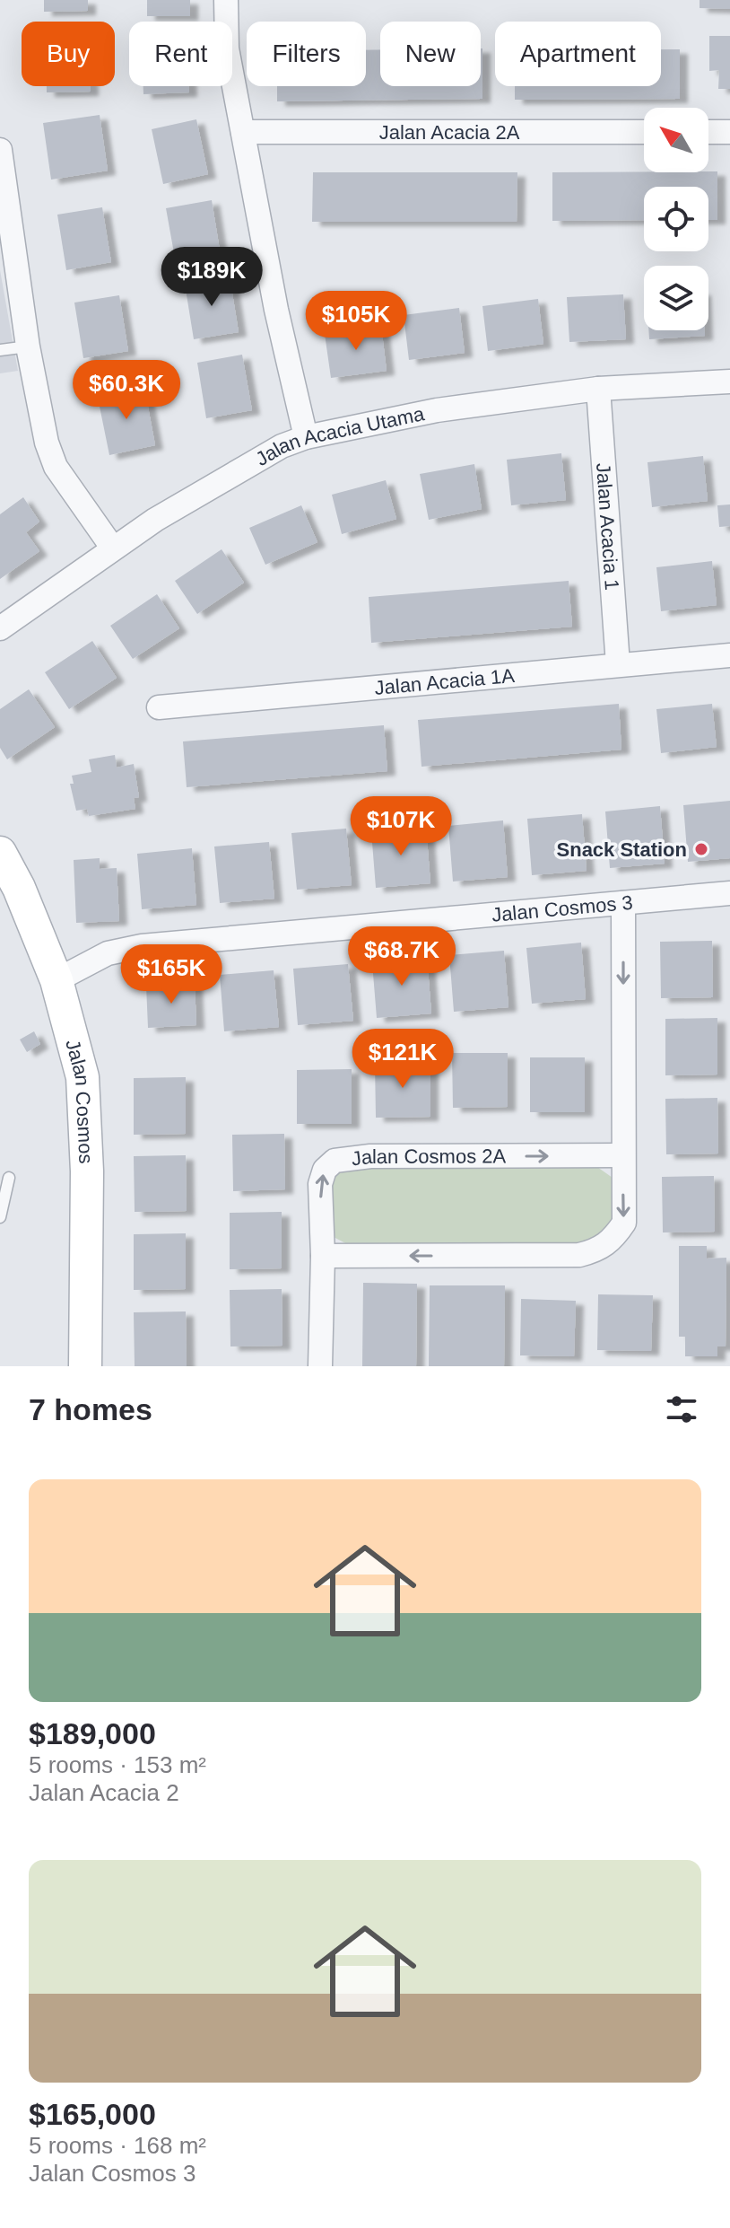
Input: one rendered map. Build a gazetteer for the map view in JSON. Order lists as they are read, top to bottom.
{
  "streets": {
    "street": [
      "Jalan Acacia 2A",
      "Jalan Acacia Utama",
      "Jalan Acacia 1",
      "Jalan Acacia 1A",
      "Jalan Cosmos 3",
      "Jalan Cosmos",
      "Jalan Cosmos 2A"
    ]
  },
  "crossings": [
    ["Jalan Acacia Utama", "Jalan Acacia 1"],
    ["Jalan Acacia 1", "Jalan Acacia 1A"],
    ["Jalan Cosmos 3", "Jalan Cosmos"]
  ],
  "one_way": ["Jalan Cosmos 2A"],
  "places": ["Snack Station"],
  "north": "top left",
  "page": {
    "chip": [
      "Buy",
      "Rent",
      "Filters",
      "New",
      "Apartment"
    ],
    "price": [
      "$189K",
      "$105K",
      "$60.3K",
      "$107K",
      "$68.7K",
      "$165K",
      "$121K"
    ],
    "heading": "7 homes",
    "list": [
      {
        "name": "$189,000",
        "note": "5 rooms · 153 m² · Jalan Acacia 2"
      },
      {
        "name": "$165,000",
        "note": "5 rooms · 168 m² · Jalan Cosmos 3"
      }
    ]
  }
}
